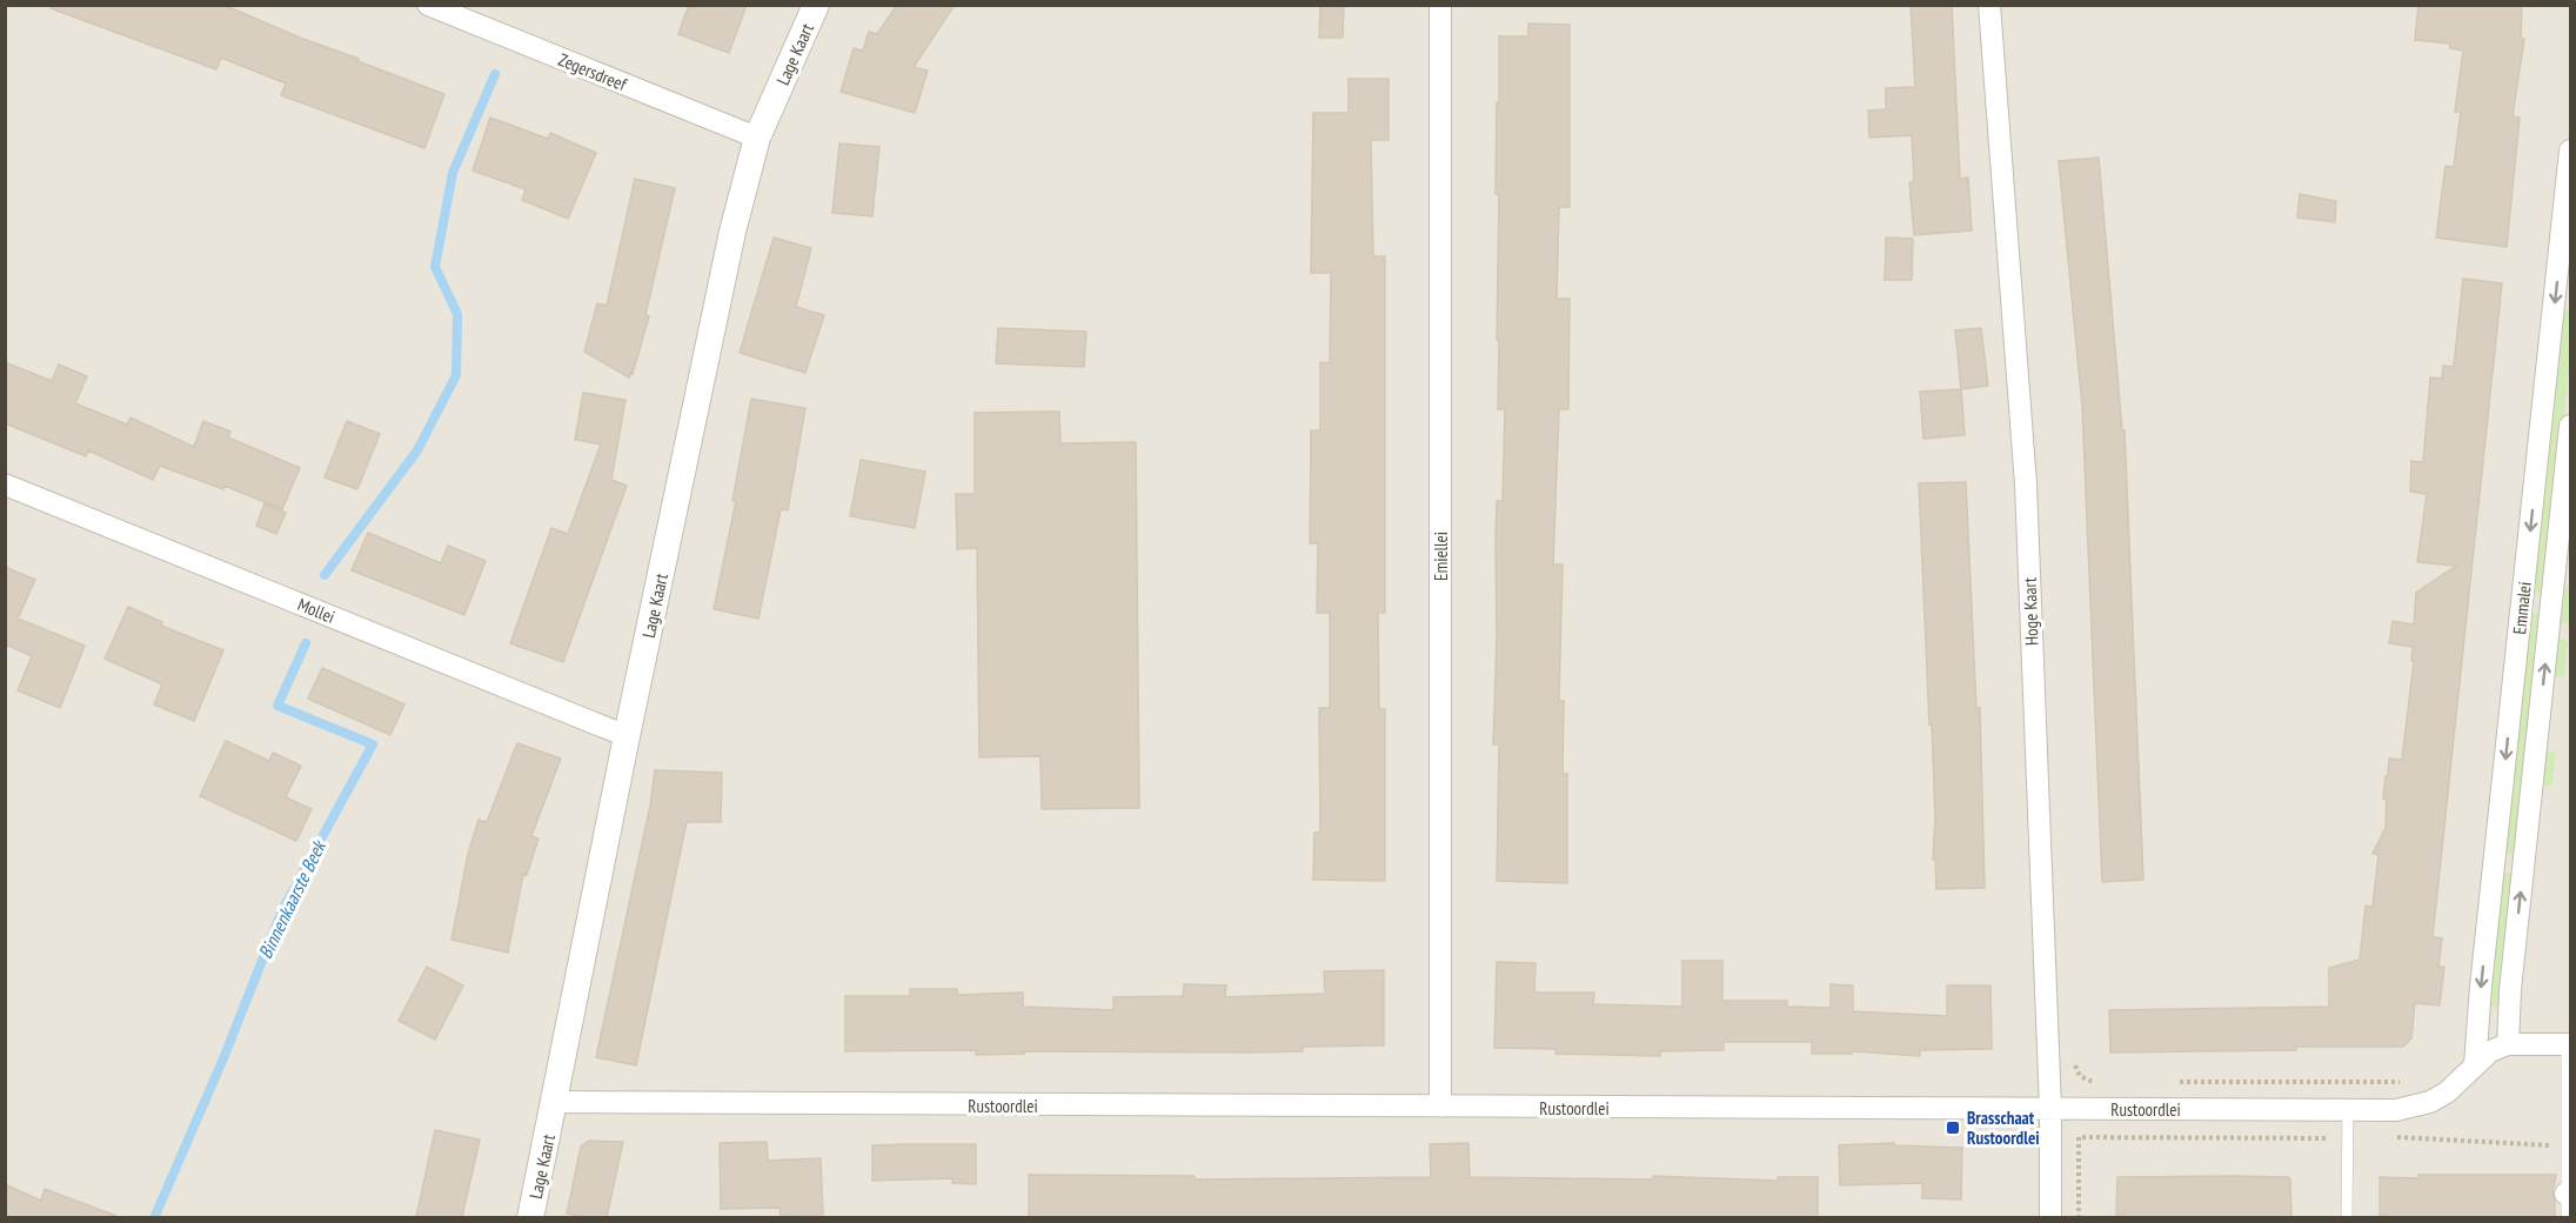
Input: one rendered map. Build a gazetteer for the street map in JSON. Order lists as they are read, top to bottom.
{
  "streets": {
    "street": [
      "Lage Kaart",
      "Zegersdreef",
      "Emiellei",
      "Emmalei",
      "Mollei",
      "Hoge Kaart",
      "Rustoordlei"
    ]
  },
  "crossings": [
    ["Lage Kaart", "Zegersdreef"],
    ["Lage Kaart", "Mollei"],
    ["Lage Kaart", "Rustoordlei"],
    ["Emiellei", "Rustoordlei"],
    ["Emmalei", "Rustoordlei"],
    ["Hoge Kaart", "Rustoordlei"]
  ],
  "water": ["Binnenkaarste Beek"],
  "places": {
    "transit": ["Brasschaat Rustoordlei"]
  }
}
